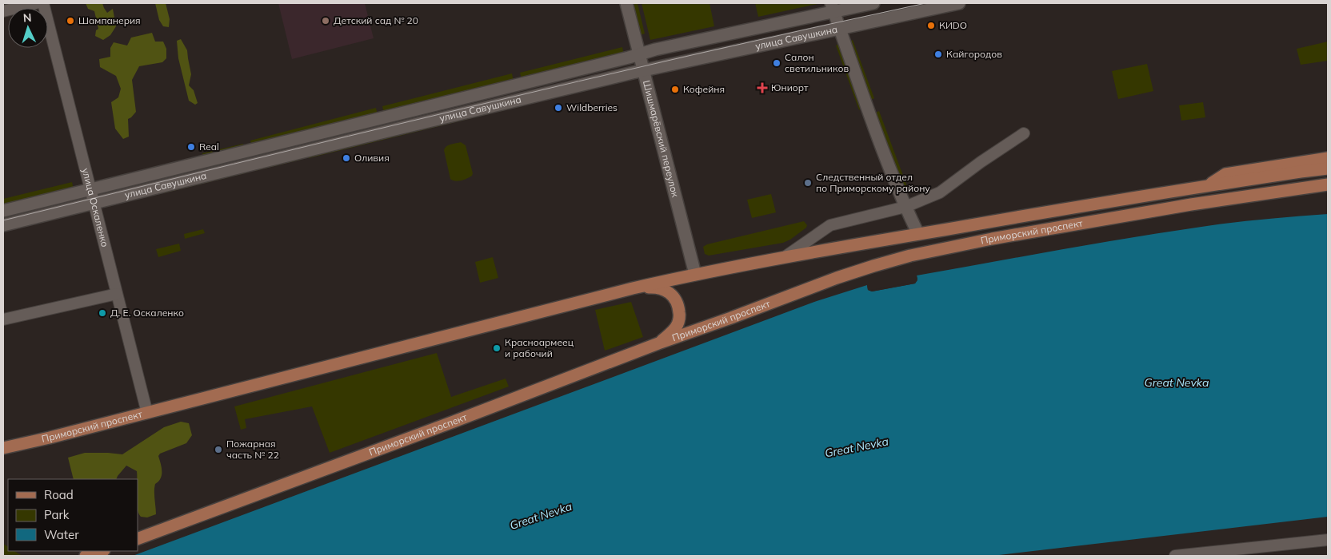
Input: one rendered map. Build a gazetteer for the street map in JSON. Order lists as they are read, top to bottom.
{
  "streets": {
    "main road": ["улица Савушкина", "Шишмарёвский переулок", "Приморский проспект"],
    "street": ["улица Оскаленко"]
  },
  "crossings": [
    ["улица Савушкина", "Шишмарёвский переулок"],
    ["улица Савушкина", "улица Оскаленко"],
    ["Шишмарёвский переулок", "Приморский проспект"],
    ["улица Оскаленко", "Приморский проспект"]
  ],
  "water": ["Great Nevka"],
  "places": {
    "other": [
      "Шампанерия",
      "Детский сад № 20",
      "КИDO",
      "Кайгородов",
      "Салон светильников",
      "Кофейня",
      "Wildberries",
      "Real",
      "Оливия",
      "Следственный отдел по Приморскому району",
      "Д. Е. Оскаленко",
      "Красноармеец и рабочий",
      "Пожарная часть № 22"
    ],
    "health": ["Юниорт"]
  },
  "legend": ["Road", "Park", "Water"],
  "north": "top"
}
